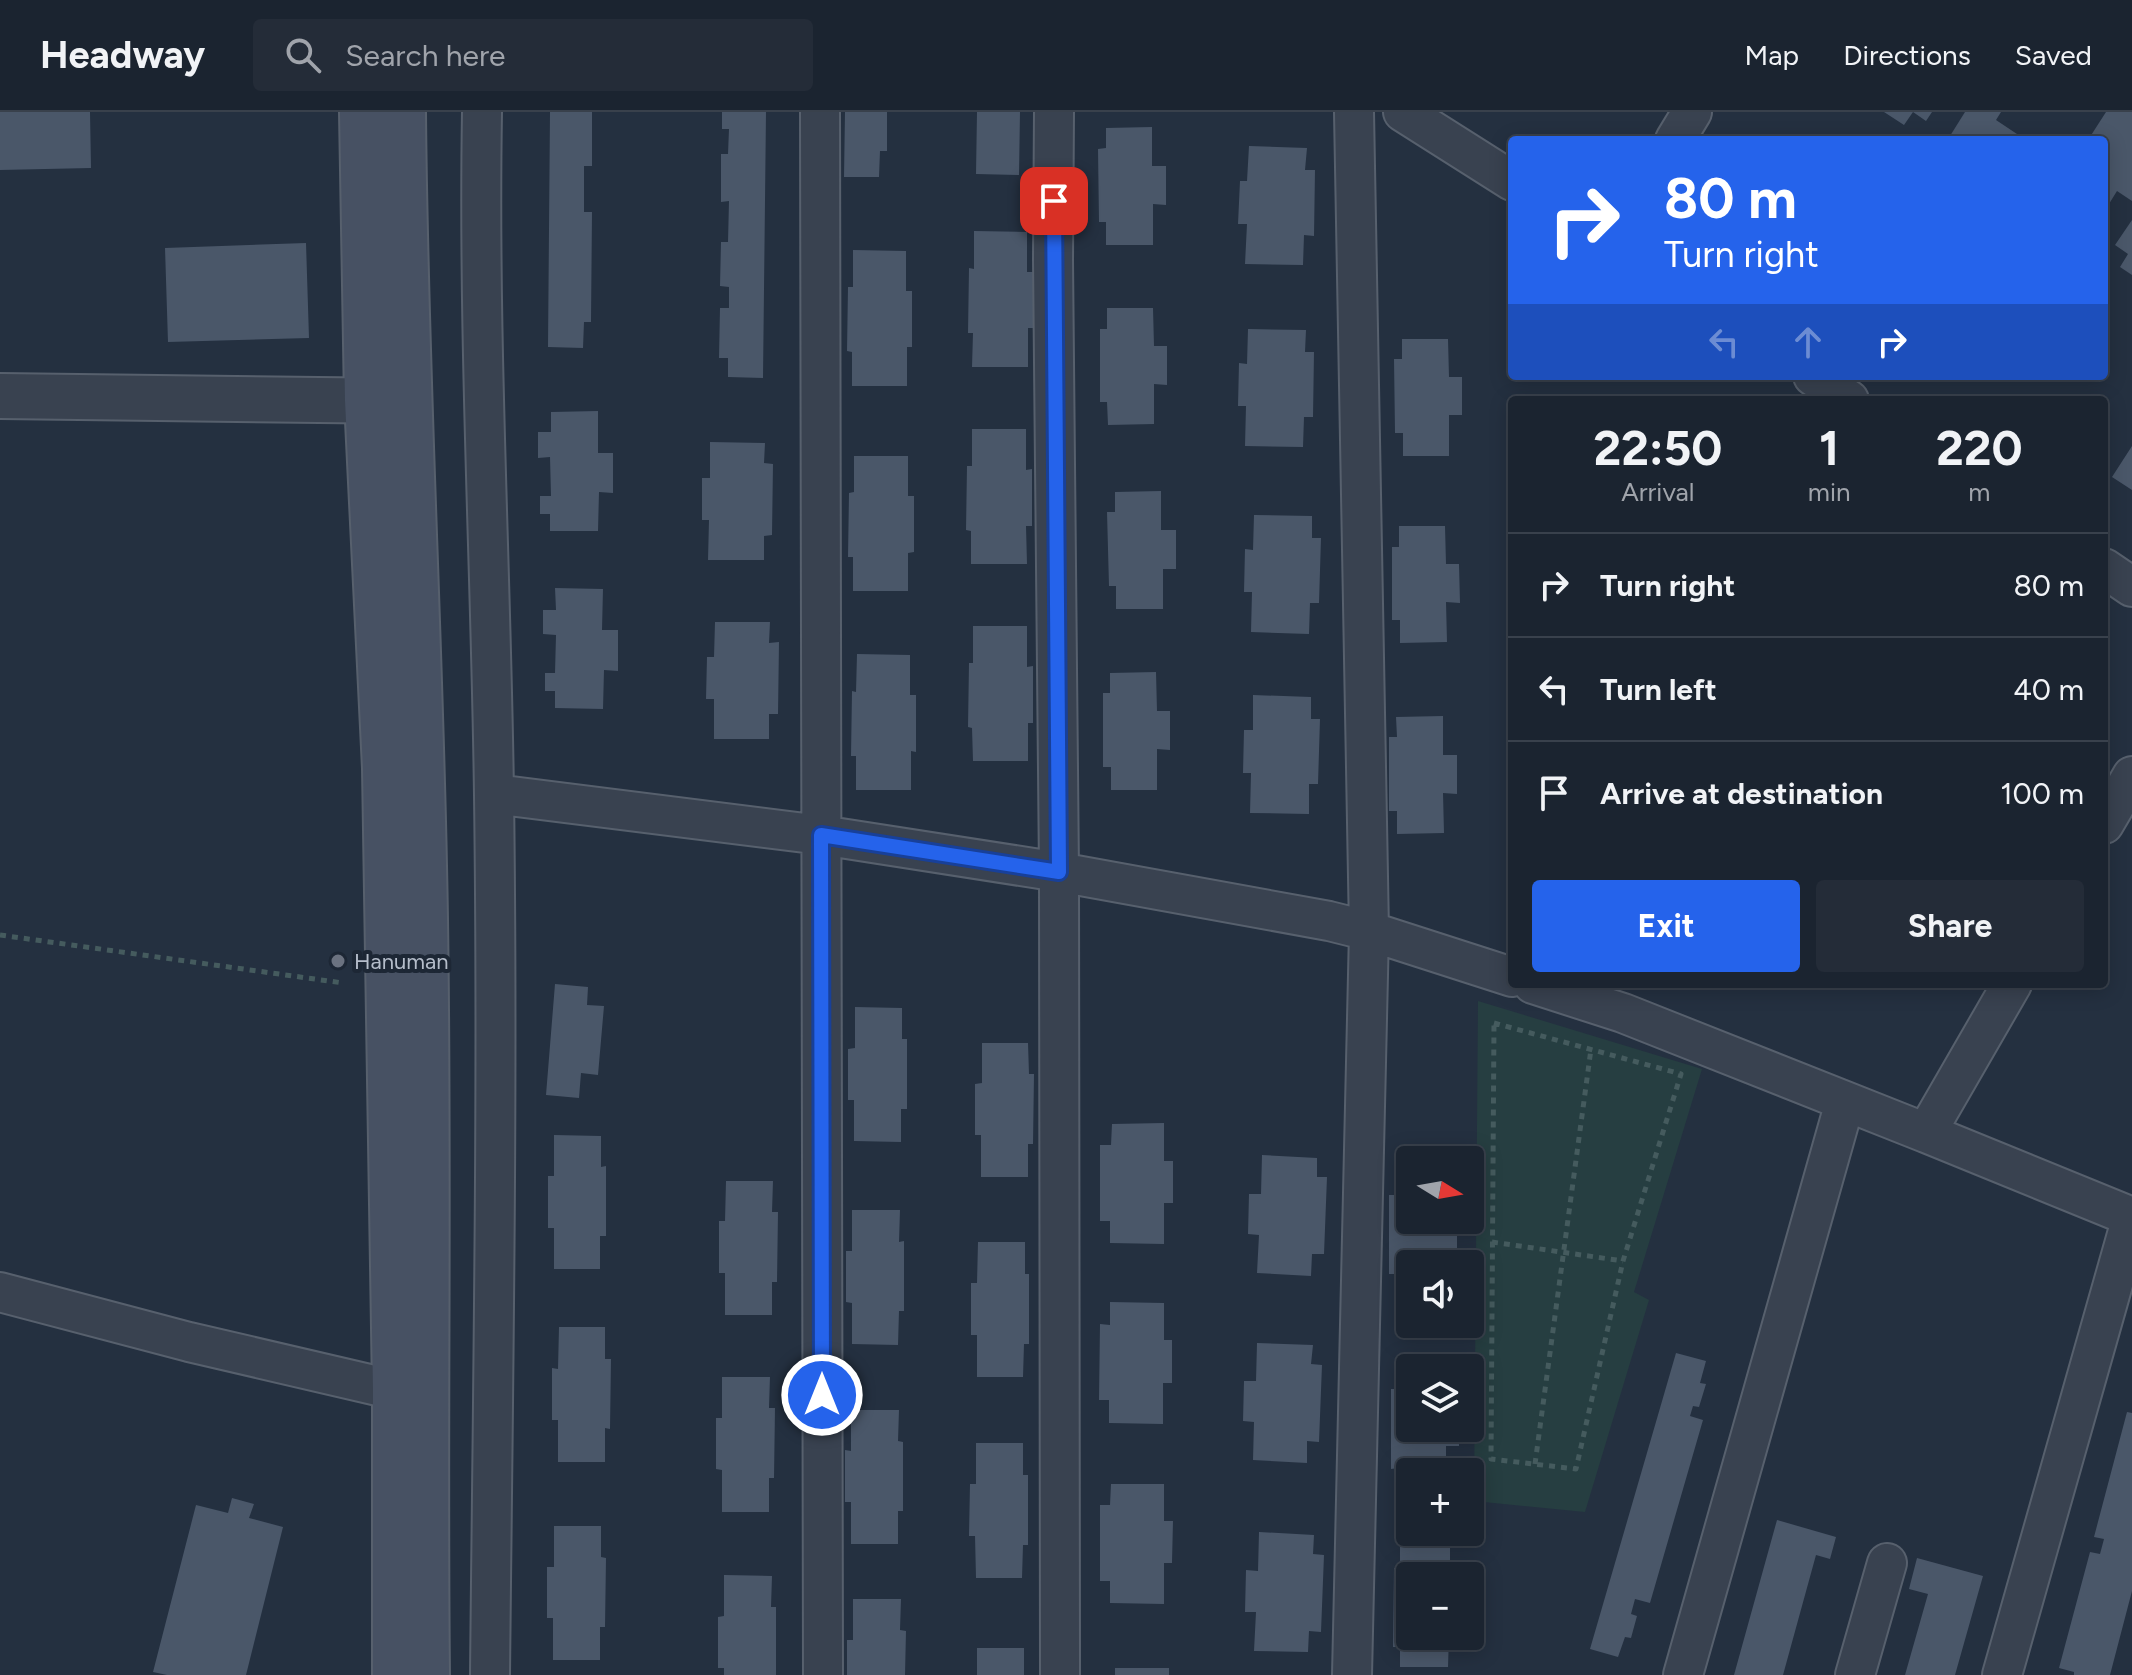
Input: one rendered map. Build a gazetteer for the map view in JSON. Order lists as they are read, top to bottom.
{
  "places": ["Hanuman"],
  "north": "right",
  "page": {
    "header": "Headway",
    "search": "Search here",
    "nav": ["Map", "Directions", "Saved"],
    "turn": ["80 m", "Turn right"],
    "eta": [
      "22:50",
      "Arrival",
      "1",
      "min",
      "220",
      "m"
    ],
    "list": [
      {
        "name": "Turn right",
        "value": "80 m"
      },
      {
        "name": "Turn left",
        "value": "40 m"
      },
      {
        "name": "Arrive at destination",
        "value": "100 m"
      }
    ],
    "buttons": ["Exit", "Share"],
    "map_buttons": ["+", "−"]
  }
}
